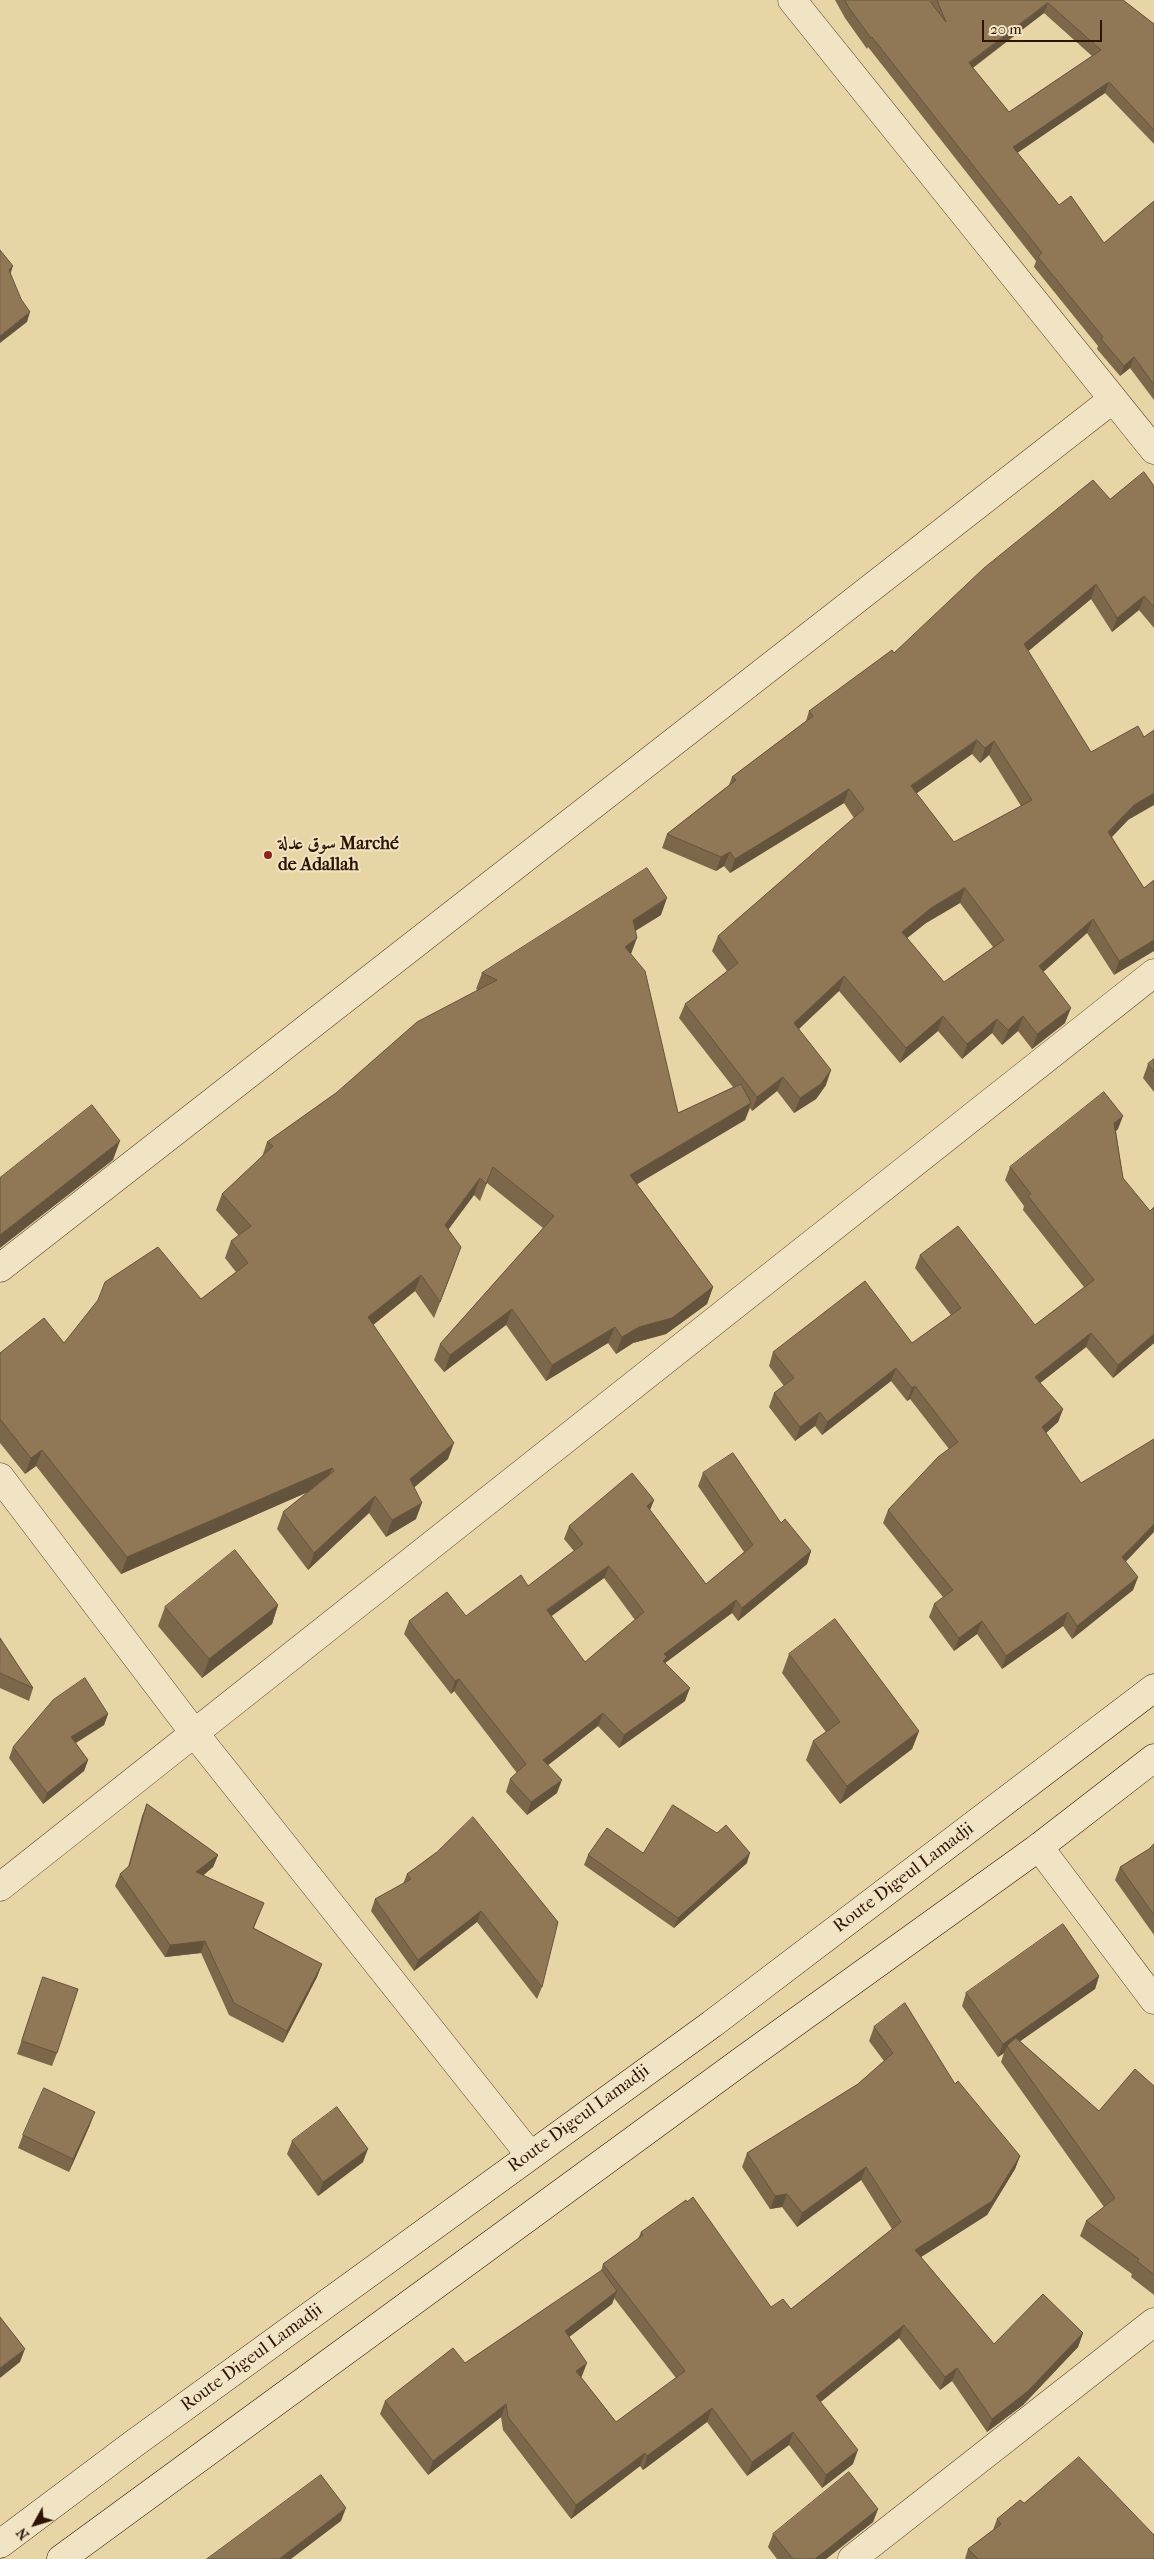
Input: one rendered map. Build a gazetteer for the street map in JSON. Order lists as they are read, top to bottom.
{
  "streets": {
    "street": ["Route Digeul Lamadji"]
  },
  "places": ["سوق عدلة Marché de Adallah"],
  "scale_bar": "20 m",
  "north": "bottom left"
}
